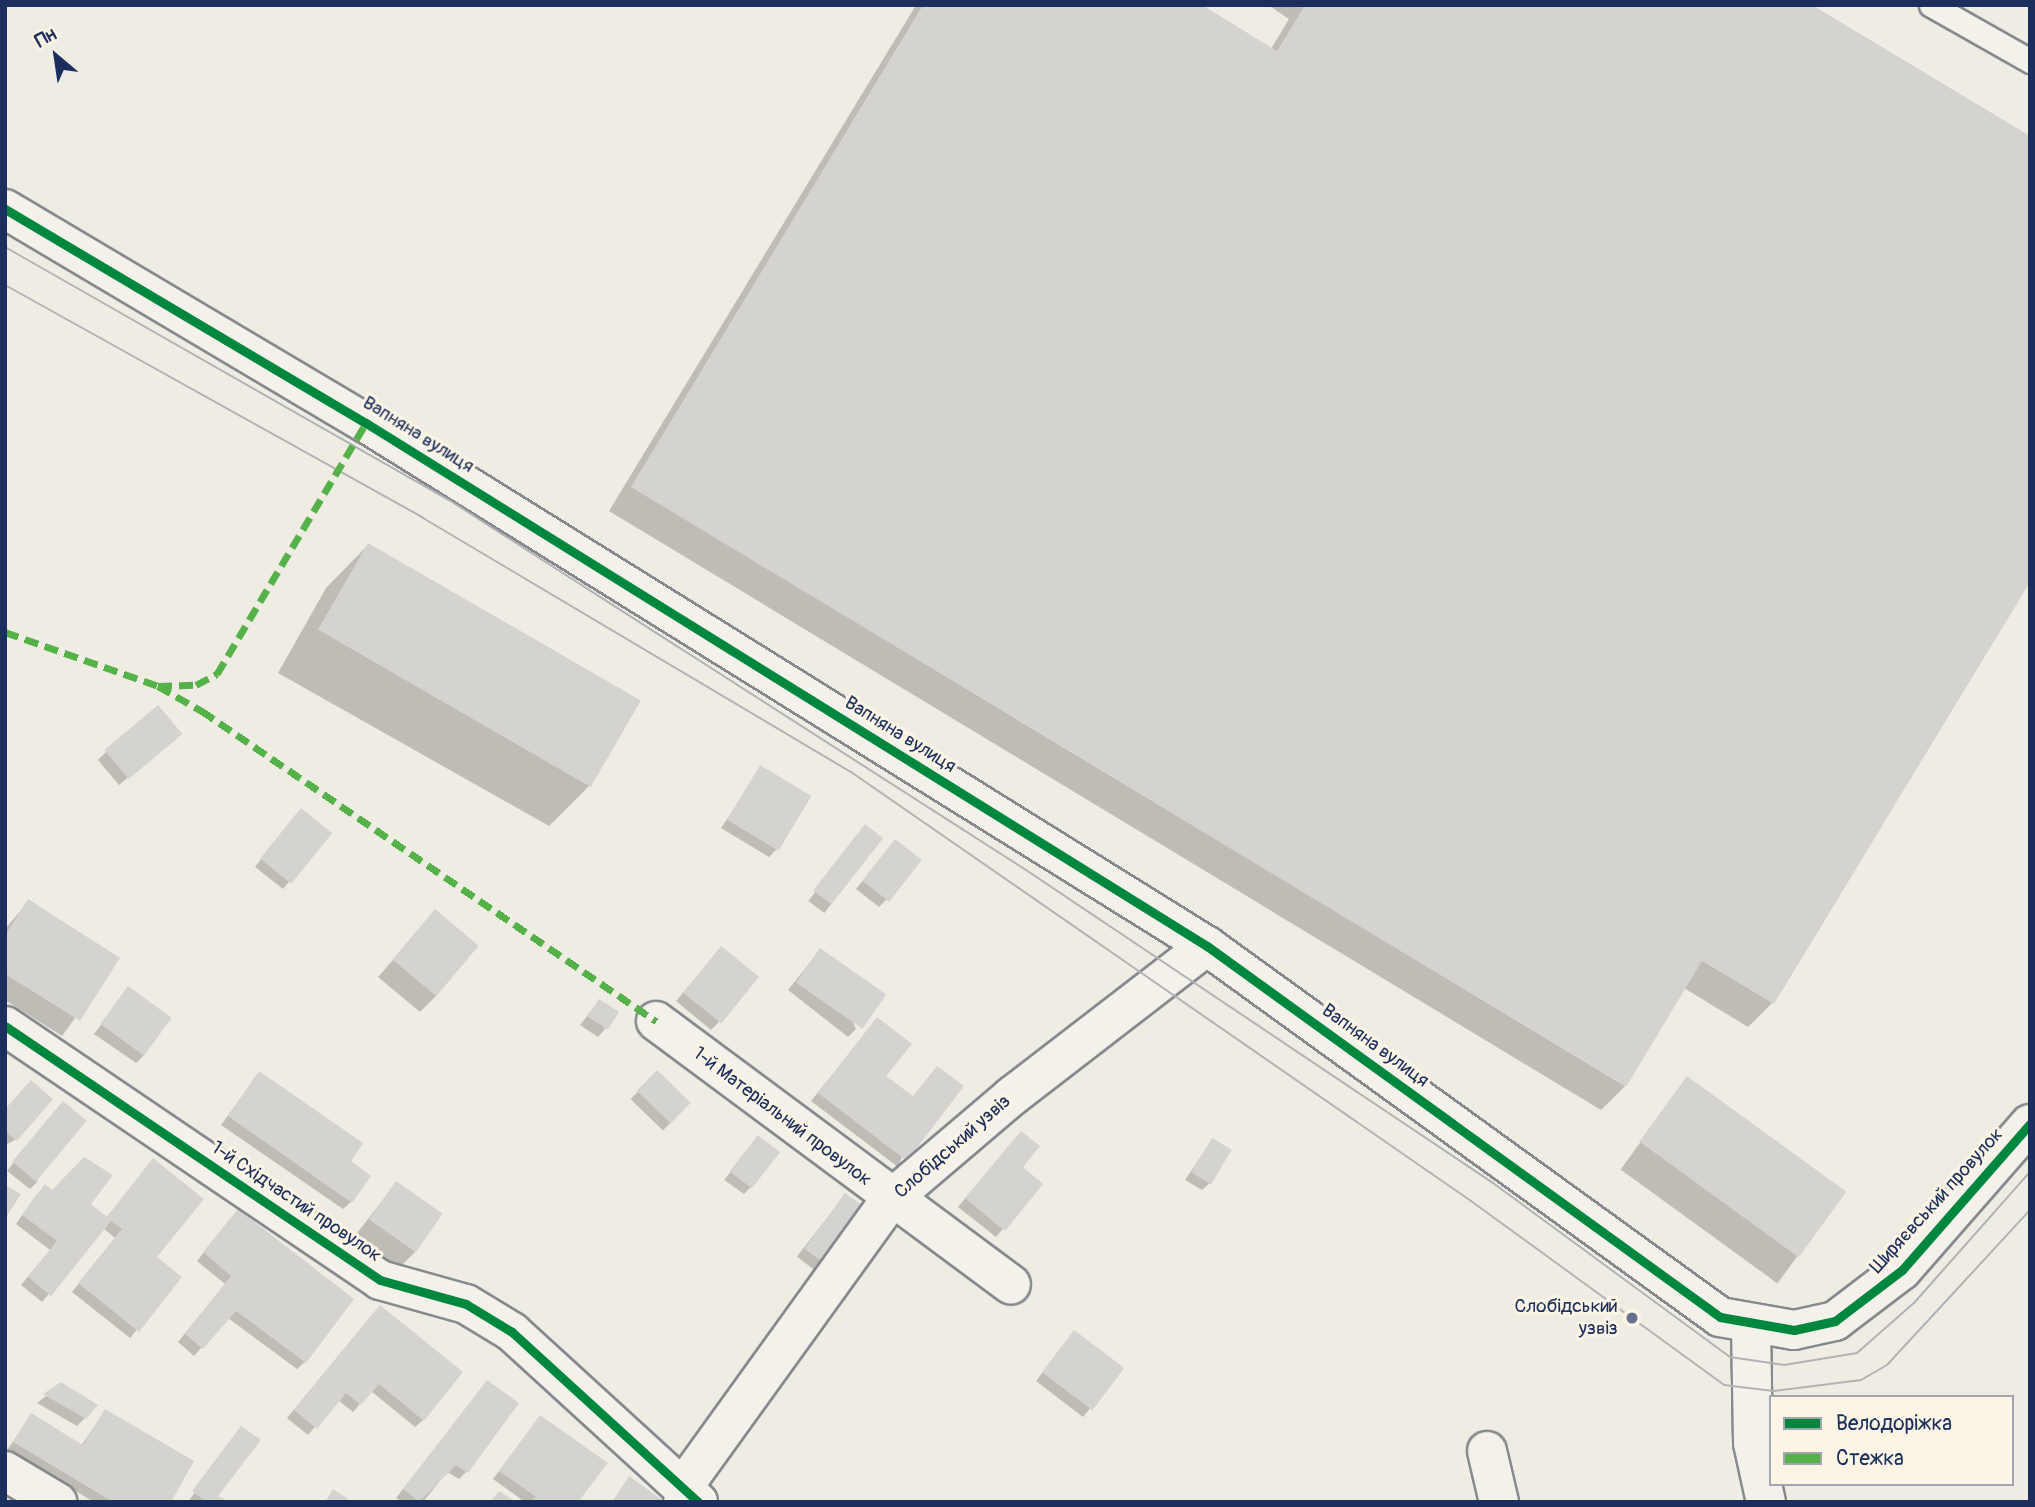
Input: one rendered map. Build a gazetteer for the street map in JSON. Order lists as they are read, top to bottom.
{
  "streets": {
    "street": [
      "Вапняна вулиця",
      "1-й Матеріальний провулок",
      "Слобідський узвіз",
      "Ширяєвський провулок",
      "1-й Східчастий провулок"
    ]
  },
  "crossings": [
    ["Вапняна вулиця", "Слобідський узвіз"],
    ["Вапняна вулиця", "Ширяєвський провулок"],
    ["1-й Матеріальний провулок", "Слобідський узвіз"],
    ["Слобідський узвіз", "1-й Східчастий провулок"]
  ],
  "places": ["Слобідський узвіз"],
  "legend": ["Велодоріжка", "Стежка"],
  "north": "top left"
}
